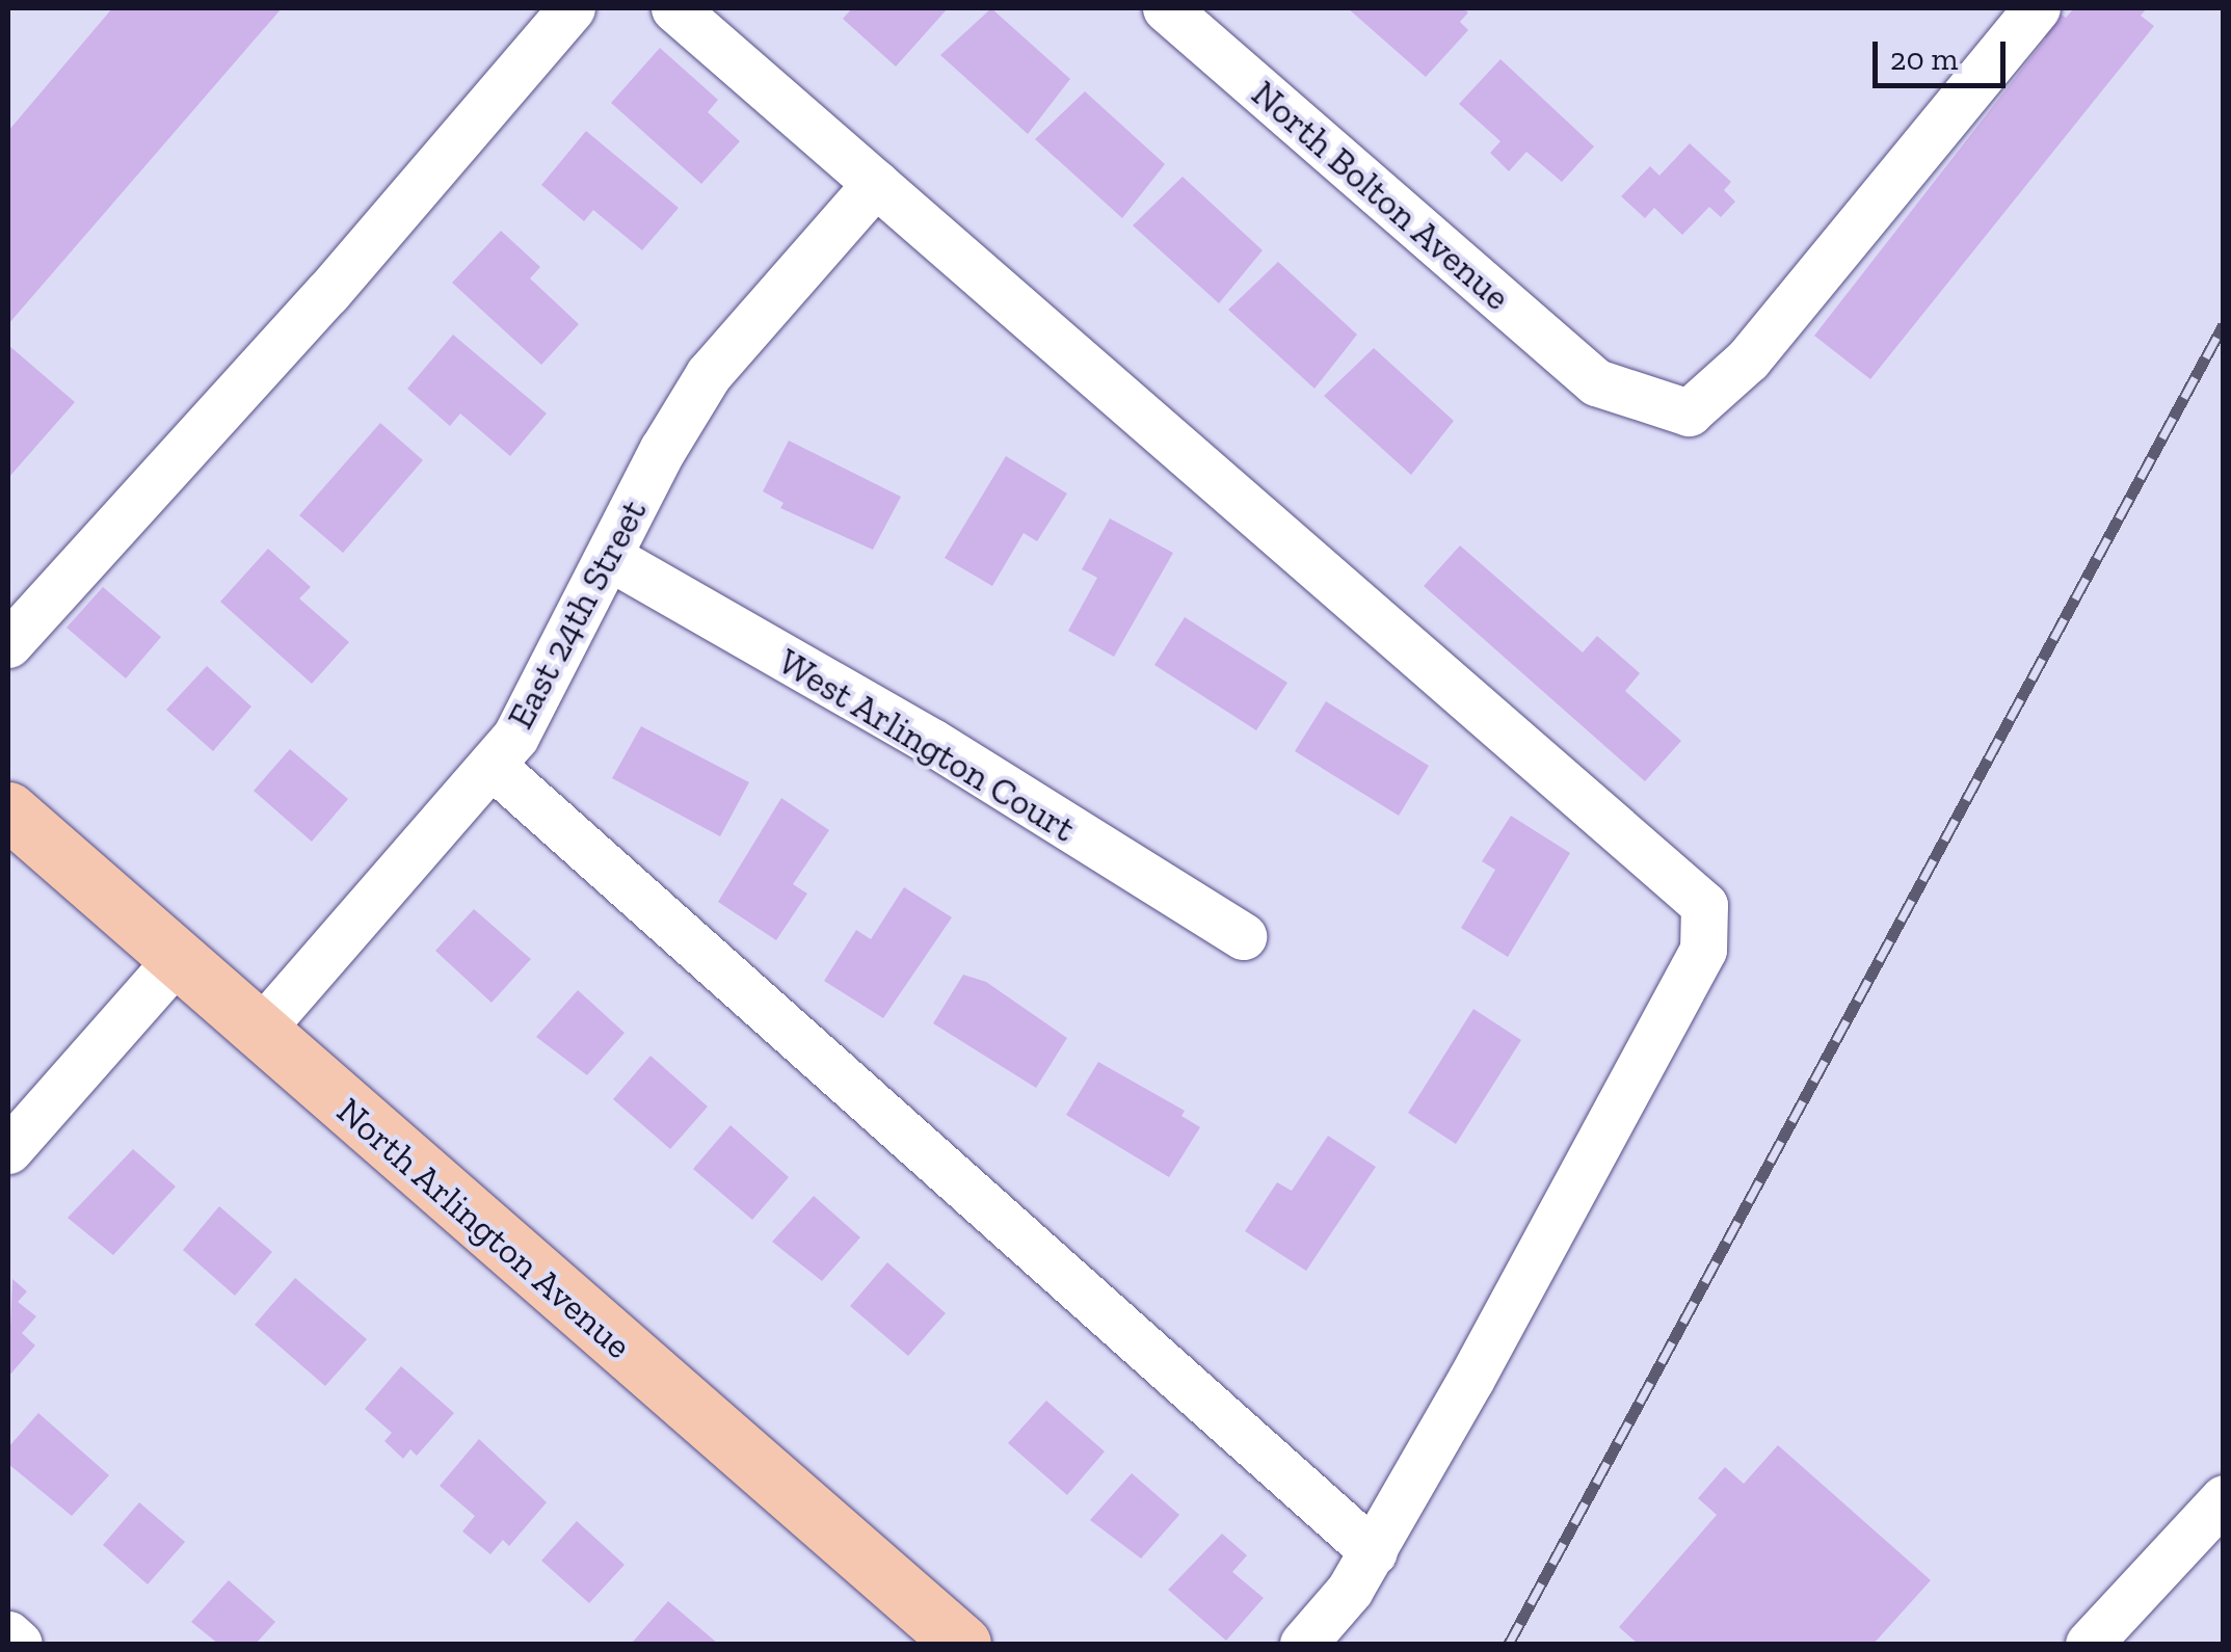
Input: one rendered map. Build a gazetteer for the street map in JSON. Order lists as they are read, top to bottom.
{
  "streets": {
    "main road": ["North Arlington Avenue"],
    "street": ["North Bolton Avenue", "East 24th Street", "West Arlington Court"]
  },
  "crossings": [
    ["East 24th Street", "West Arlington Court"],
    ["East 24th Street", "North Arlington Avenue"]
  ],
  "scale_bar": "20 m"
}
